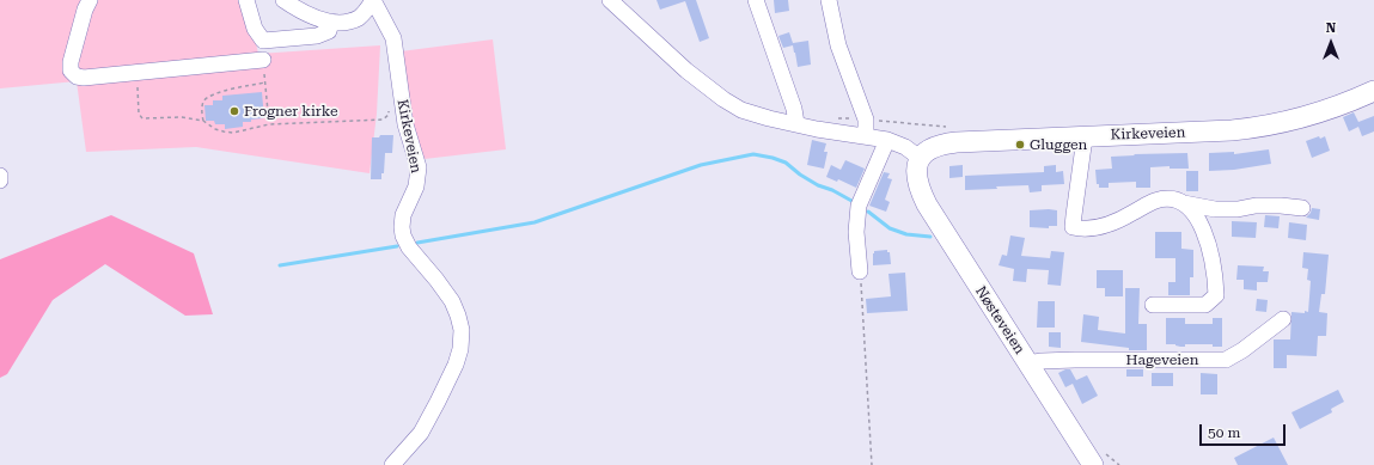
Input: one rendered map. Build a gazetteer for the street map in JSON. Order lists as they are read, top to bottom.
{
  "streets": {
    "main road": ["Kirkeveien", "Nøsteveien"],
    "street": ["Hageveien"]
  },
  "crossings": [
    ["Kirkeveien", "Nøsteveien"],
    ["Nøsteveien", "Hageveien"]
  ],
  "places": ["Frogner kirke", "Gluggen"],
  "scale_bar": "50 m",
  "north": "top"
}
